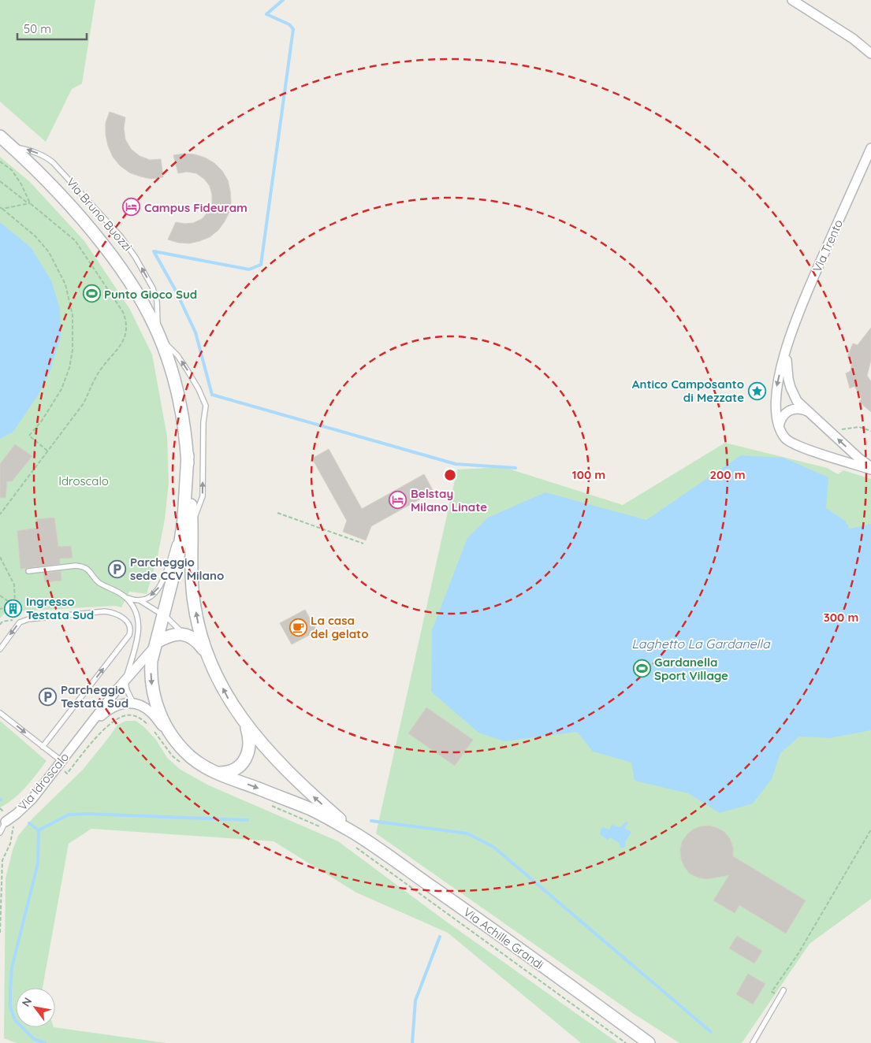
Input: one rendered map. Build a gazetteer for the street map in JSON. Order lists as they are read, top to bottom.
{
  "streets": {
    "main road": ["Via Bruno Buozzi", "Via Achille Grandi"],
    "street": ["Via Trento", "Via Idroscalo"]
  },
  "crossings": [
    ["Via Bruno Buozzi", "Via Idroscalo"],
    ["Via Bruno Buozzi", "Via Achille Grandi"],
    ["Via Idroscalo", "Via Achille Grandi"]
  ],
  "water": ["Laghetto La Gardanella"],
  "parks": ["Idroscalo"],
  "places": {
    "hotel": ["Campus Fideuram", "Belstay Milano Linate"],
    "sports": ["Punto Gioco Sud", "Gardanella Sport Village"],
    "place": ["Antico Camposanto di Mezzate"],
    "parking": ["Parcheggio sede CCV Milano", "Parcheggio Testata Sud"],
    "building": ["Ingresso Testata Sud"],
    "cafe": ["La casa del gelato"]
  },
  "scale_bar": "50 m",
  "north": "top left",
  "rings": ["100 m", "200 m", "300 m"]
}
